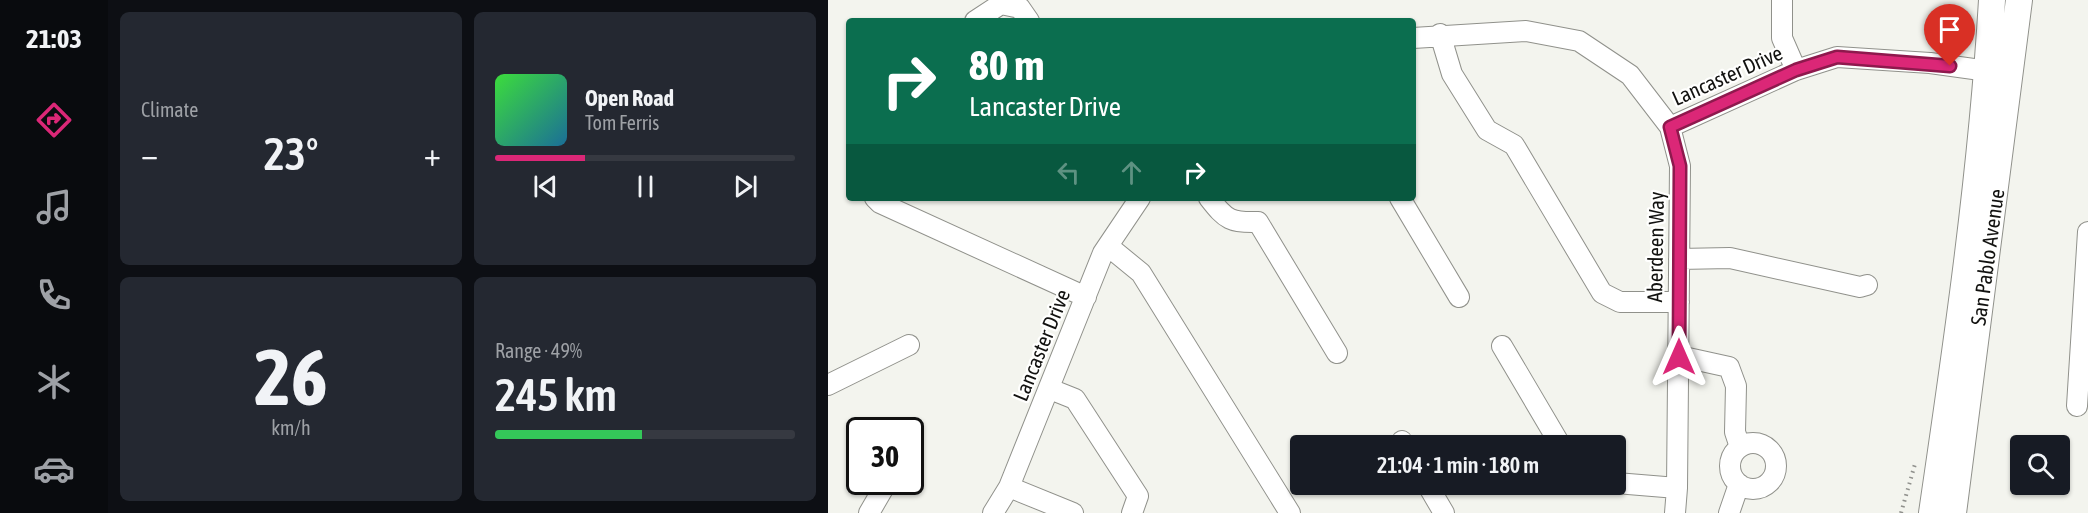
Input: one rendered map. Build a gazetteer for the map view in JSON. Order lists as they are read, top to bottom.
{
  "streets": {
    "main road": ["San Pablo Avenue"],
    "street": ["Lancaster Drive", "Aberdeen Way"]
  },
  "crossings": [
    ["Lancaster Drive", "Aberdeen Way"],
    ["Lancaster Drive", "San Pablo Avenue"]
  ],
  "page": {
    "tabs": "21:03",
    "tile": [
      "Climate",
      ["26", "km/h"],
      ["Range · 49%", "245 km"]
    ],
    "turn": ["80 m", "Lancaster Drive"],
    "song": ["Open Road", "Tom Ferris"],
    "heat": ["−", "23°", "+"],
    "limit": "30",
    "trip": "21:04 · 1 min · 180 m"
  }
}
